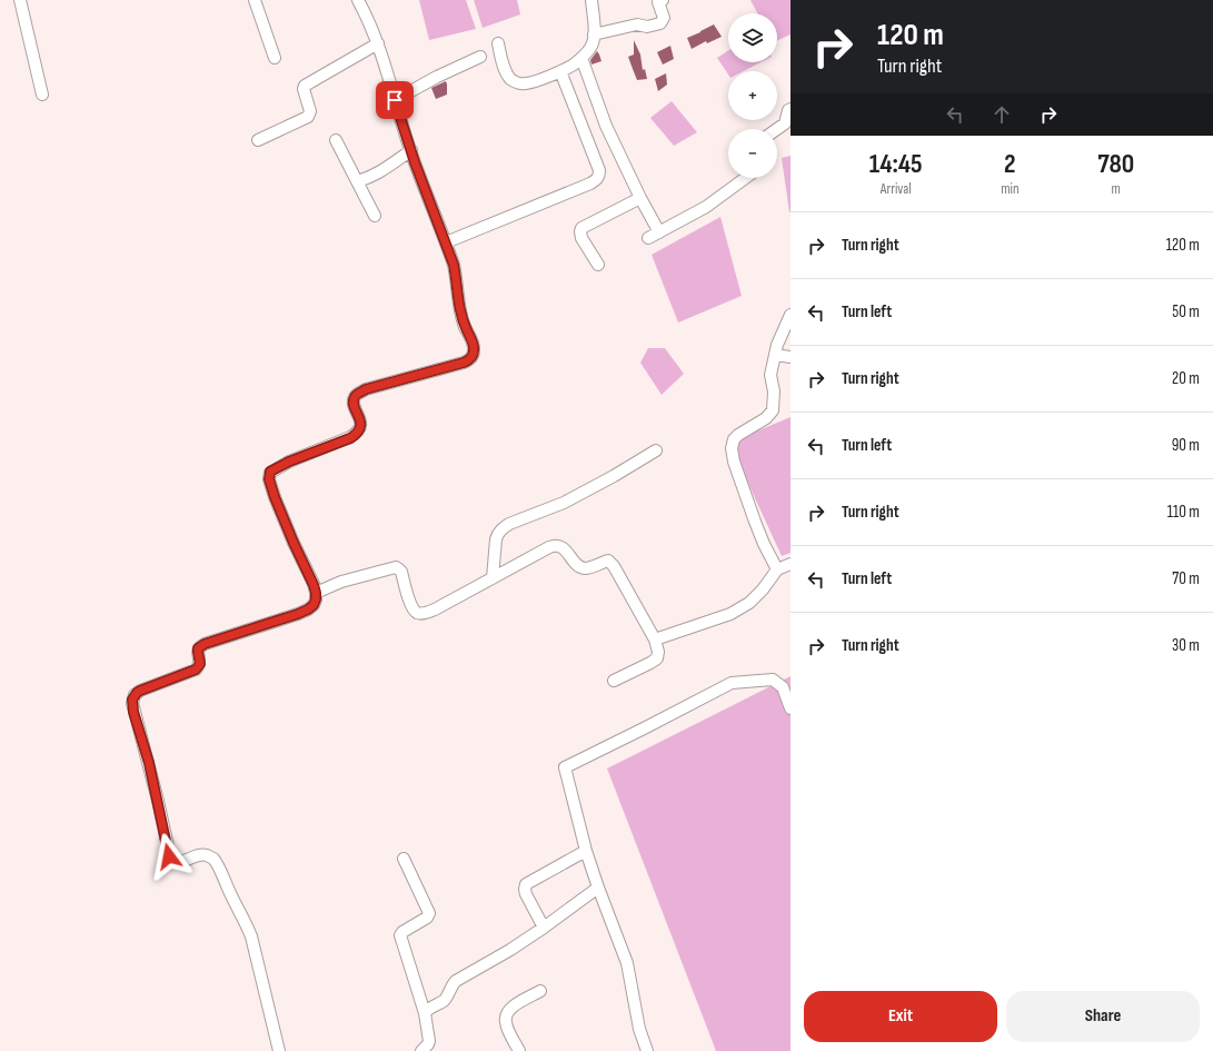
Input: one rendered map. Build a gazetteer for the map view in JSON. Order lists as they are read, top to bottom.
{
  "page": {
    "turn": ["120 m", "Turn right"],
    "map_buttons": ["+", "−"],
    "eta": [
      "14:45",
      "Arrival",
      "2",
      "min",
      "780",
      "m"
    ],
    "list": [
      {
        "name": "Turn right",
        "value": "120 m"
      },
      {
        "name": "Turn left",
        "value": "50 m"
      },
      {
        "name": "Turn right",
        "value": "20 m"
      },
      {
        "name": "Turn left",
        "value": "90 m"
      },
      {
        "name": "Turn right",
        "value": "110 m"
      },
      {
        "name": "Turn left",
        "value": "70 m"
      },
      {
        "name": "Turn right",
        "value": "30 m"
      }
    ],
    "buttons": ["Exit", "Share"]
  }
}
